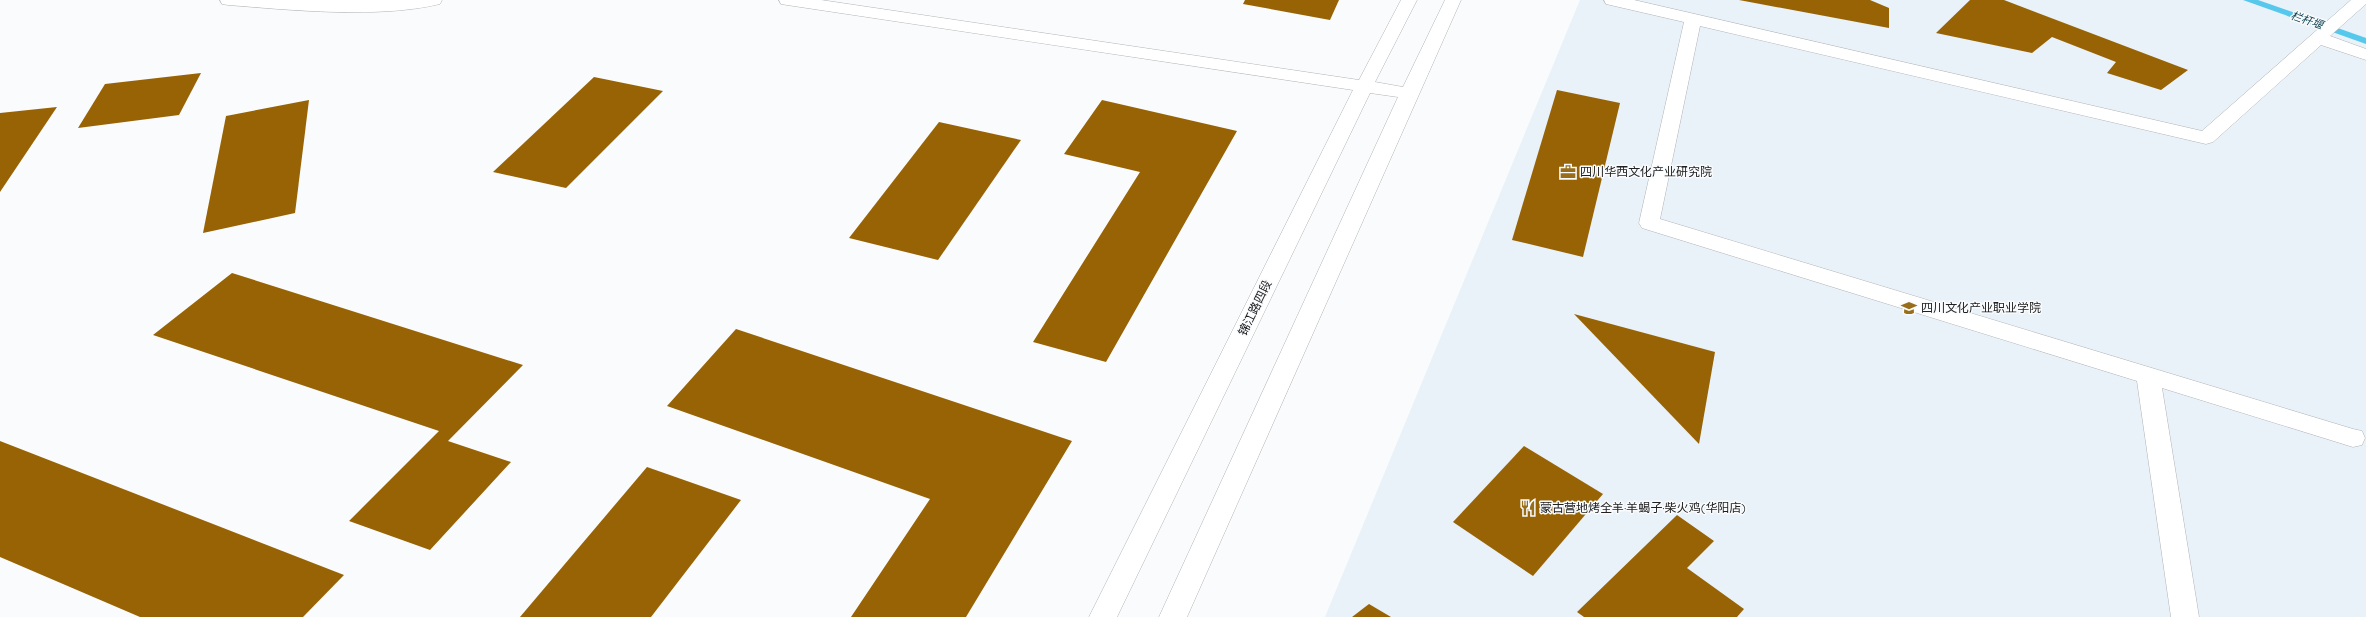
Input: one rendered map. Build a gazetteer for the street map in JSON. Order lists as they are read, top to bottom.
{
  "streets": {
    "street": ["锦江路四段"]
  },
  "water": ["栏杆堰"],
  "places": {
    "office": ["四川华西文化产业研究院"],
    "school or university": ["四川文化产业职业学院"],
    "restaurant": ["蒙古营地烤全羊·羊蝎子·柴火鸡(华阳店)"]
  }
}
